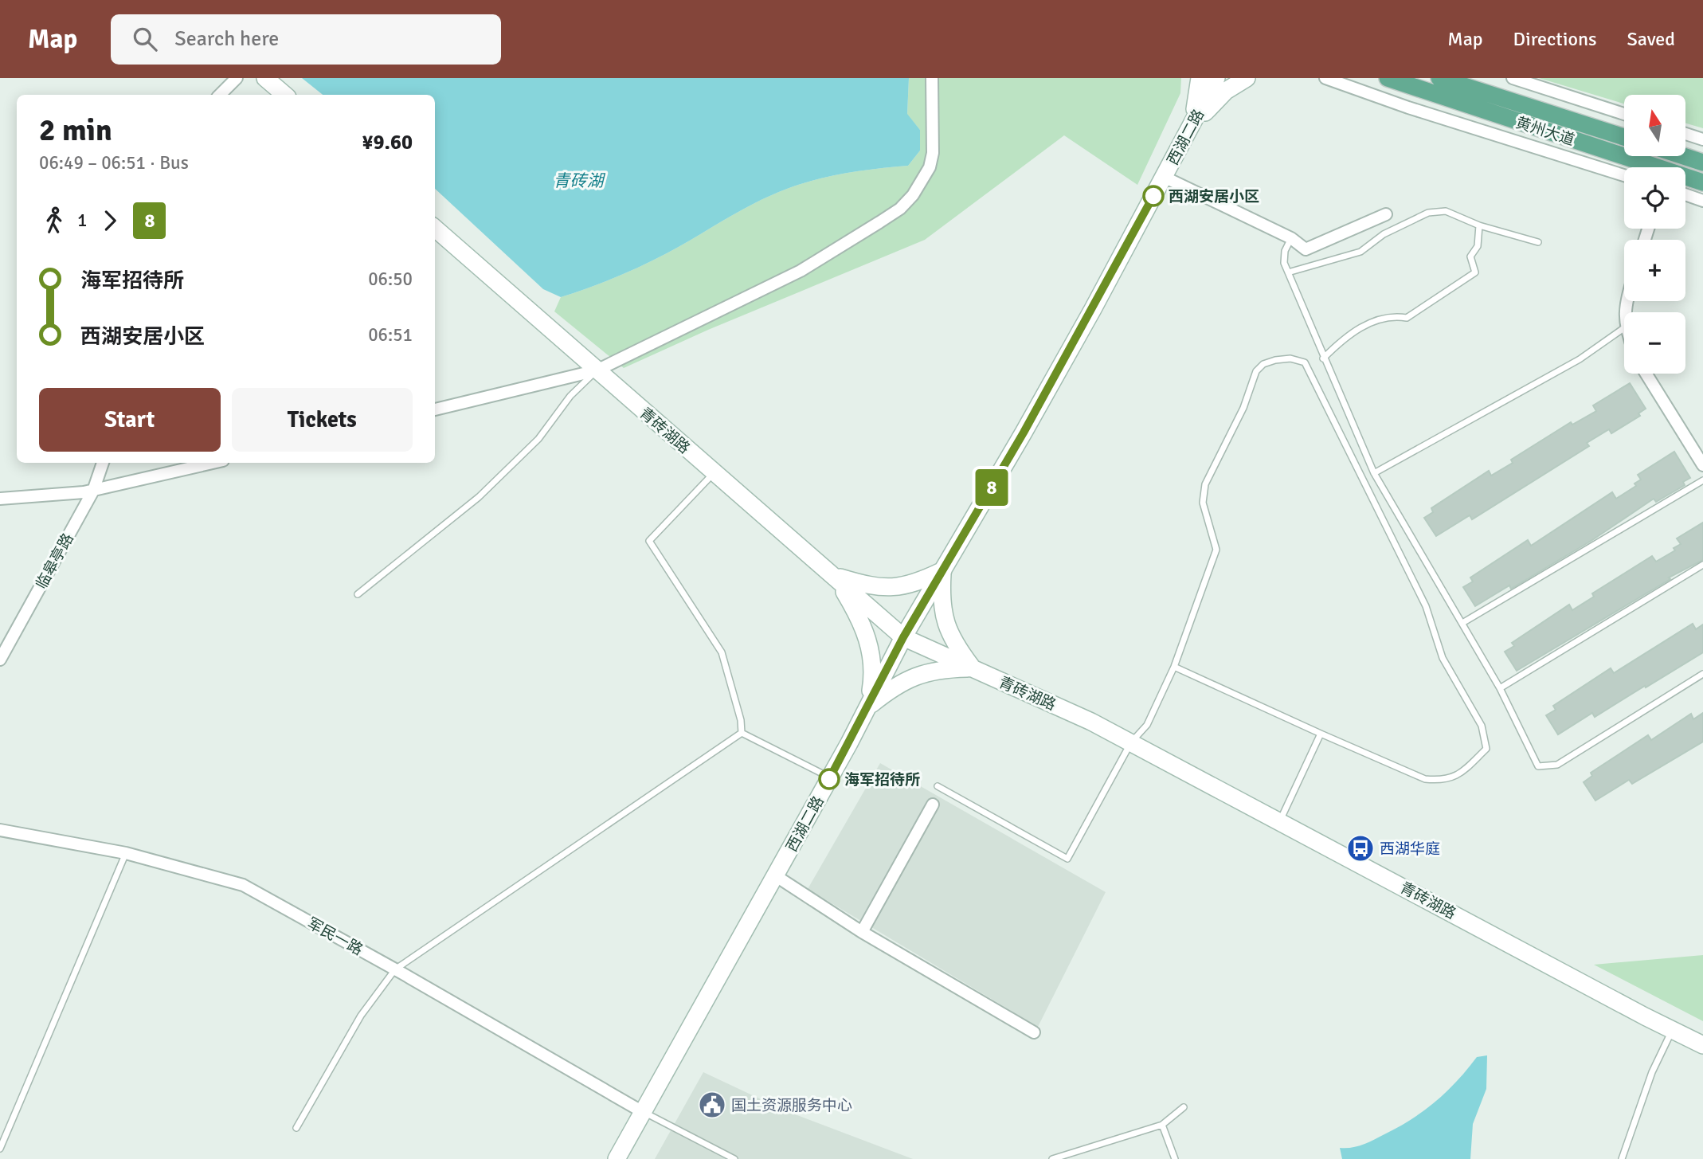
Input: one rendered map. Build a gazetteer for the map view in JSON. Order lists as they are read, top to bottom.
{
  "streets": {
    "main road": ["黄州大道", "西湖二路", "青砖湖路"],
    "street": ["临皋亭路", "军民一路"]
  },
  "crossings": [
    ["西湖二路", "青砖湖路"],
    ["西湖二路", "军民一路"]
  ],
  "water": ["青砖湖"],
  "places": {
    "other": ["西湖安居小区", "海军招待所"],
    "bus stop": ["西湖华庭"],
    "public building": ["国土资源服务中心"]
  },
  "lines": ["bus line 8"],
  "north": "top",
  "page": {
    "header": "Map",
    "search": "Search here",
    "nav": ["Map", "Directions", "Saved"],
    "on_map": "8",
    "map_buttons": ["+", "−"],
    "heading": ["2 min", "06:49 – 06:51 · Bus", "¥9.60"],
    "legs": ["1", "8"],
    "list": [
      {
        "name": "海军招待所",
        "value": "06:50"
      },
      {
        "name": "西湖安居小区",
        "value": "06:51"
      }
    ],
    "buttons": ["Start", "Tickets"]
  }
}
